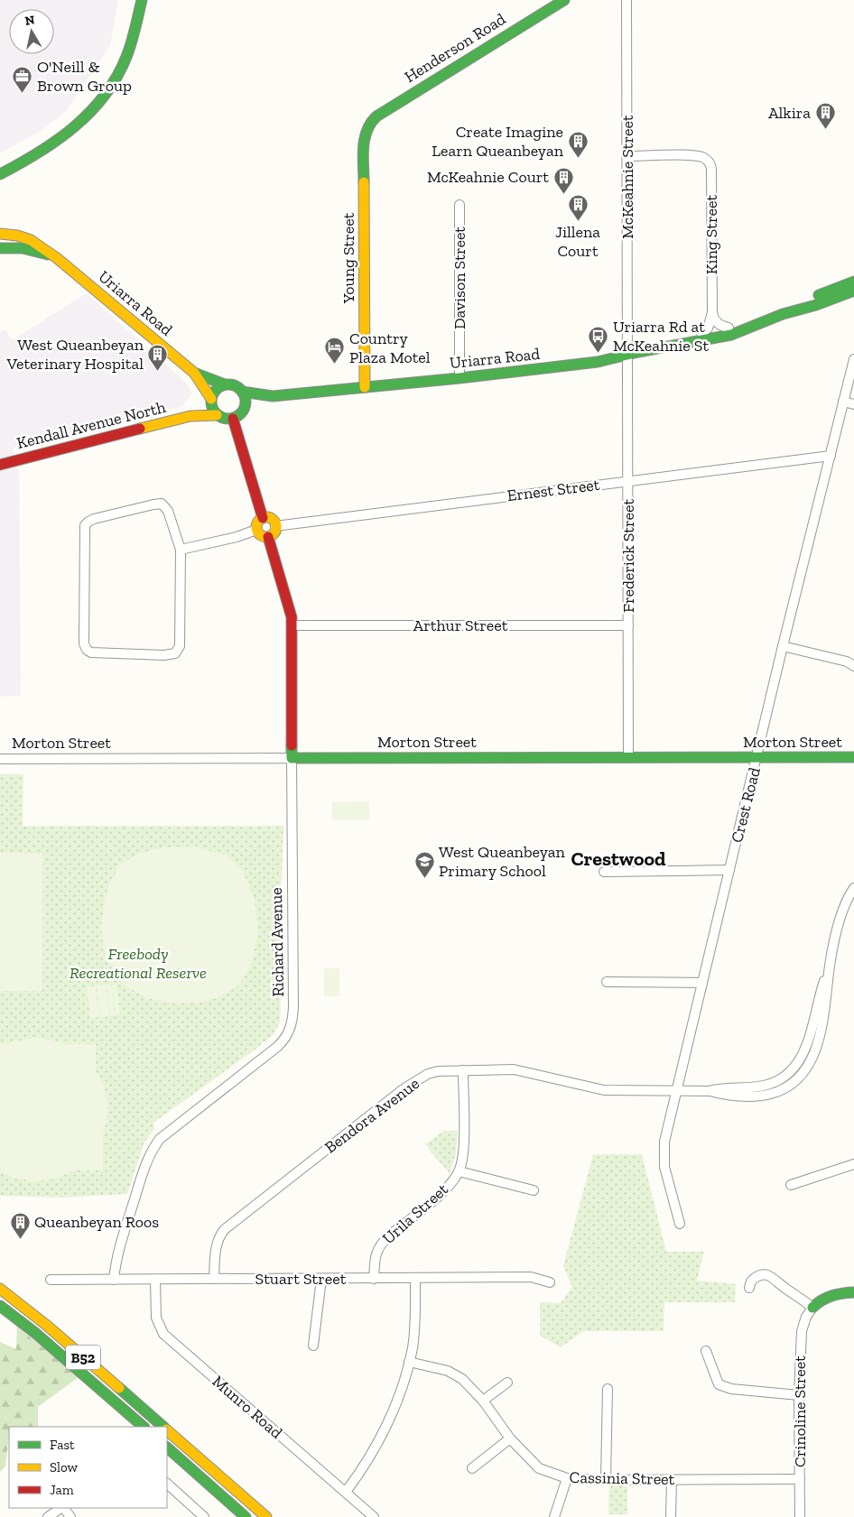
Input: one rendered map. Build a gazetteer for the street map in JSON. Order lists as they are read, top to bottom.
{
  "streets": {
    "main road": [
      "Henderson Road",
      "Young Street",
      "Uriarra Road",
      "Kendall Avenue North",
      "Morton Street",
      "Richard Avenue",
      "B52"
    ],
    "street": [
      "McKeahnie Street",
      "King Street",
      "Davison Street",
      "Ernest Street",
      "Frederick Street",
      "Arthur Street",
      "Crest Road",
      "Bendora Avenue",
      "Urila Street",
      "Stuart Street",
      "Munro Road",
      "Crinoline Street",
      "Cassinia Street"
    ]
  },
  "crossings": [
    ["Henderson Road", "Young Street"],
    ["McKeahnie Street", "King Street"],
    ["McKeahnie Street", "Uriarra Road"],
    ["McKeahnie Street", "Frederick Street"],
    ["King Street", "Uriarra Road"],
    ["Young Street", "Uriarra Road"],
    ["Davison Street", "Uriarra Road"],
    ["Uriarra Road", "Kendall Avenue North"],
    ["Uriarra Road", "Frederick Street"],
    ["Ernest Street", "Frederick Street"],
    ["Ernest Street", "Crest Road"],
    ["Ernest Street", "Richard Avenue"],
    ["Frederick Street", "Arthur Street"],
    ["Frederick Street", "Morton Street"],
    ["Arthur Street", "Richard Avenue"],
    ["Morton Street", "Crest Road"],
    ["Morton Street", "Richard Avenue"],
    ["Crest Road", "Bendora Avenue"],
    ["Richard Avenue", "Stuart Street"],
    ["Bendora Avenue", "Urila Street"],
    ["Bendora Avenue", "Stuart Street"],
    ["Urila Street", "Stuart Street"],
    ["Stuart Street", "Munro Road"],
    ["Crinoline Street", "Cassinia Street"]
  ],
  "districts": ["Crestwood"],
  "parks": ["Freebody Recreational Reserve"],
  "places": {
    "office": ["O'Neill & Brown Group"],
    "building": [
      "Alkira",
      "Create Imagine Learn Queanbeyan",
      "McKeahnie Court",
      "Jillena Court",
      "West Queanbeyan Veterinary Hospital",
      "Queanbeyan Roos"
    ],
    "bus stop": ["Uriarra Rd at McKeahnie St"],
    "hotel": ["Country Plaza Motel"],
    "school or university": ["West Queanbeyan Primary School"]
  },
  "legend": ["Fast", "Slow", "Jam"],
  "north": "top"
}
